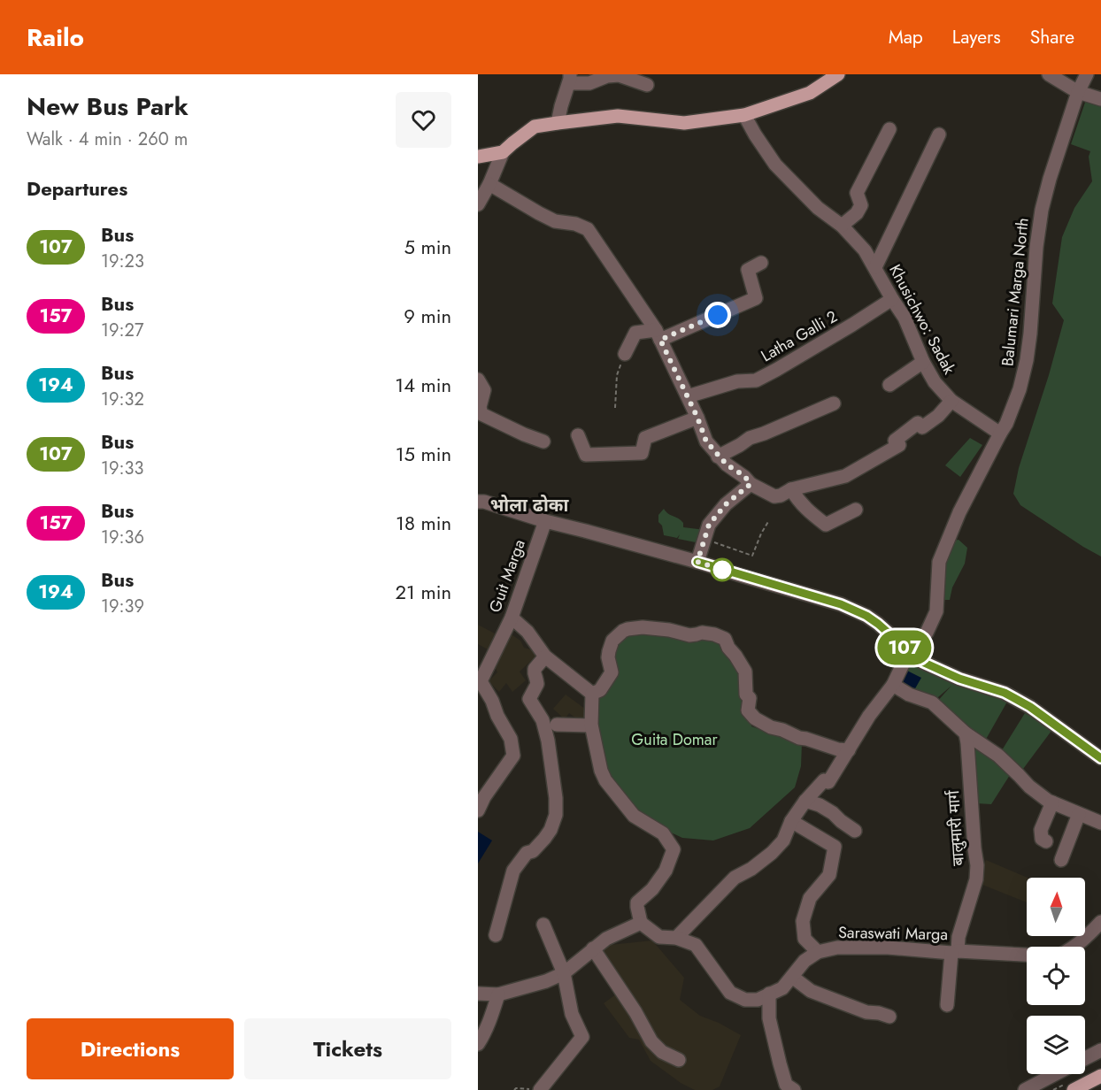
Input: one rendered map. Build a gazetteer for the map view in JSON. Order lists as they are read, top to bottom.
{
  "streets": {
    "street": [
      "Balumari Marga North",
      "Khusichwo: Sadak",
      "Latha Galli 2",
      "Guit Marga",
      "बालुमारी मार्ग",
      "Saraswati Marga"
    ]
  },
  "crossings": [
    ["Balumari Marga North", "Khusichwo: Sadak"],
    ["Khusichwo: Sadak", "Latha Galli 2"],
    ["बालुमारी मार्ग", "Saraswati Marga"]
  ],
  "districts": ["भोला ढोका"],
  "parks": ["Guita Domar"],
  "lines": ["bus line 107"],
  "north": "top",
  "page": {
    "header": "Railo",
    "nav": ["Map", "Layers", "Share"],
    "heading": [
      ["New Bus Park", "Walk · 4 min · 260 m"],
      "Departures"
    ],
    "on_map": "107",
    "list": [
      {
        "mark": "107",
        "name": "Bus",
        "note": "19:23",
        "value": "5 min"
      },
      {
        "mark": "157",
        "name": "Bus",
        "note": "19:27",
        "value": "9 min"
      },
      {
        "mark": "194",
        "name": "Bus",
        "note": "19:32",
        "value": "14 min"
      },
      {
        "mark": "107",
        "name": "Bus",
        "note": "19:33",
        "value": "15 min"
      },
      {
        "mark": "157",
        "name": "Bus",
        "note": "19:36",
        "value": "18 min"
      },
      {
        "mark": "194",
        "name": "Bus",
        "note": "19:39",
        "value": "21 min"
      }
    ],
    "buttons": ["Directions", "Tickets"]
  }
}
